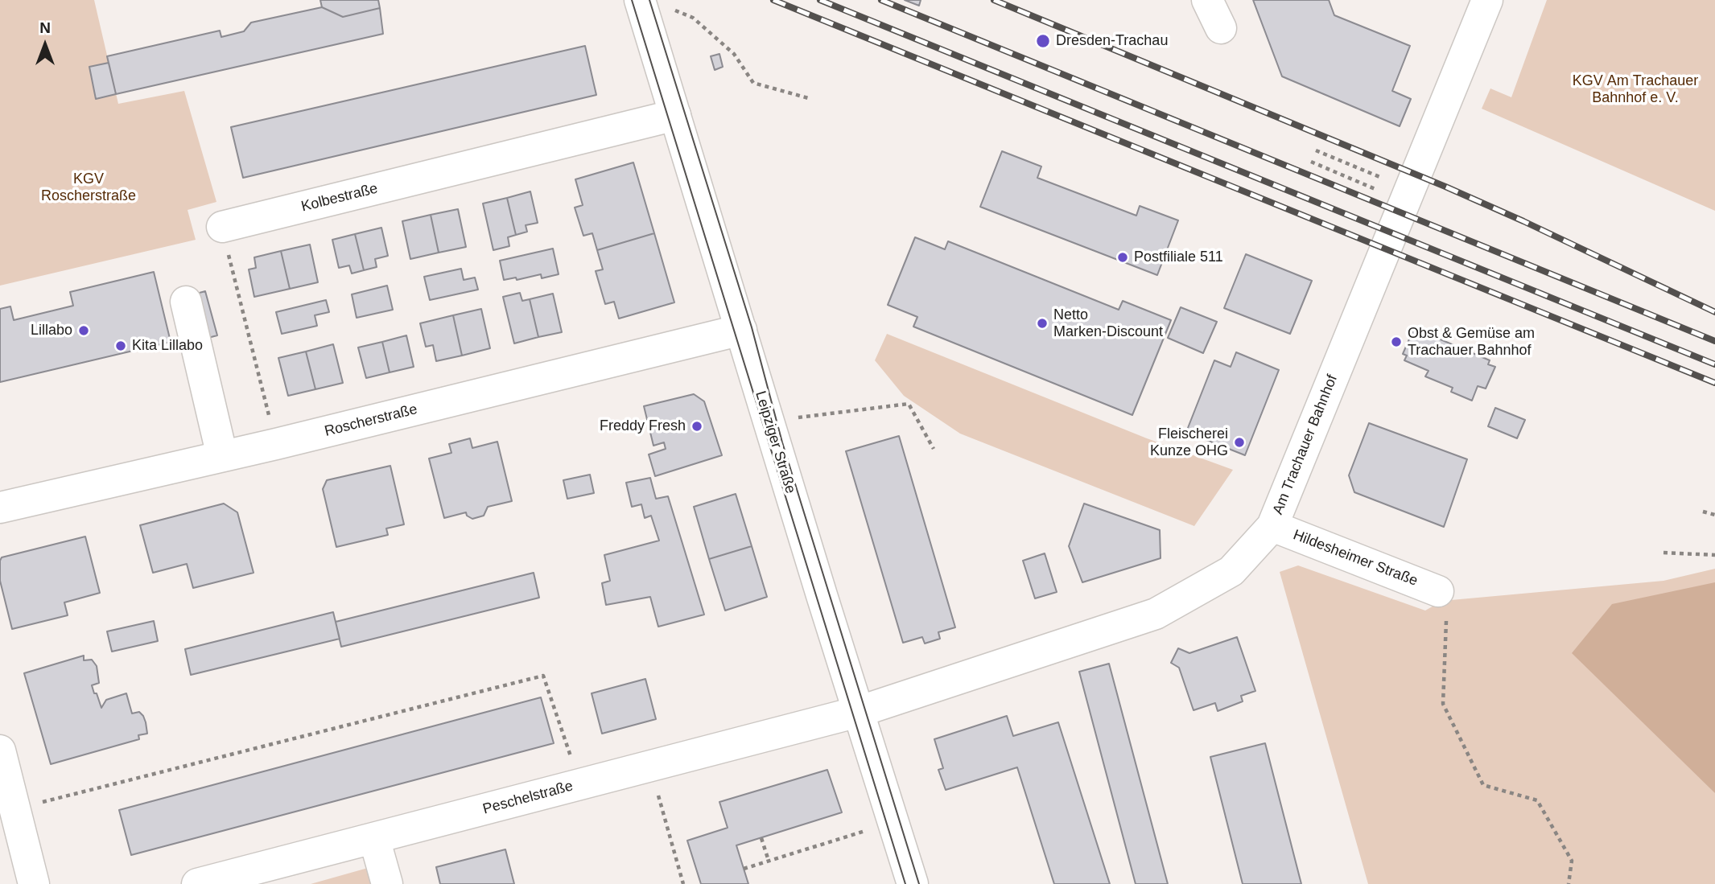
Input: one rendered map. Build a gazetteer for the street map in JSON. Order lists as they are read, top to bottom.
{
  "streets": {
    "street": [
      "Kolbestraße",
      "Roscherstraße",
      "Leipziger Straße",
      "Am Trachauer Bahnhof",
      "Hildesheimer Straße",
      "Peschelstraße"
    ]
  },
  "crossings": [
    ["Kolbestraße", "Leipziger Straße"],
    ["Roscherstraße", "Leipziger Straße"],
    ["Leipziger Straße", "Am Trachauer Bahnhof"],
    ["Leipziger Straße", "Peschelstraße"],
    ["Am Trachauer Bahnhof", "Hildesheimer Straße"],
    ["Am Trachauer Bahnhof", "Peschelstraße"]
  ],
  "parks": ["KGV Am Trachauer Bahnhof e. V.", "KGV Roscherstraße"],
  "places": [
    "Dresden-Trachau",
    "Postfiliale 511",
    "Netto Marken-Discount",
    "Lillabo",
    "Obst & Gemüse am Trachauer Bahnhof",
    "Kita Lillabo",
    "Freddy Fresh",
    "Fleischerei Kunze OHG"
  ],
  "north": "top"
}
